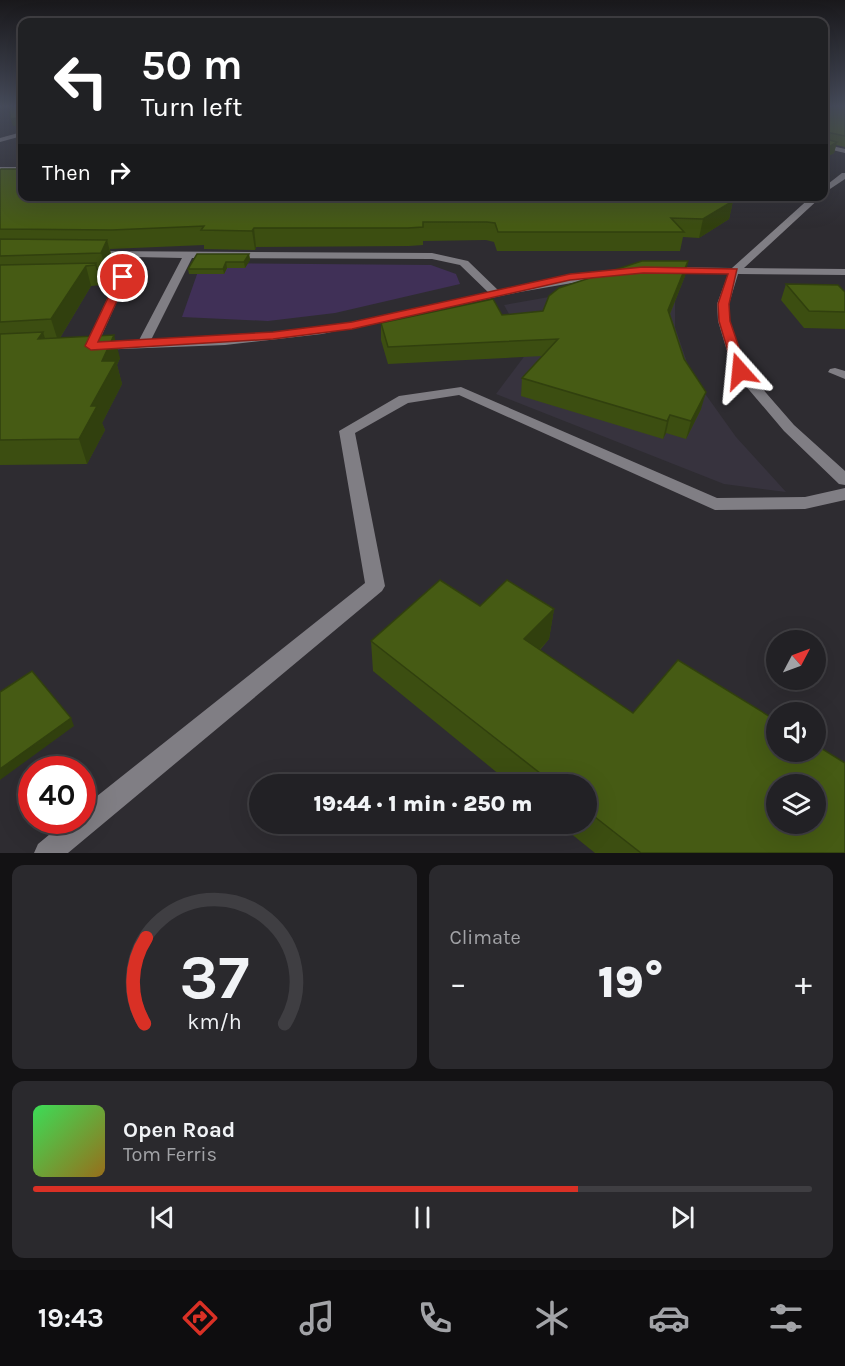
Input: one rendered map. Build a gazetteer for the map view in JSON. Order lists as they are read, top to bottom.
{
  "north": "top right",
  "page": {
    "turn": ["50 m", "Turn left"],
    "then": "Then",
    "limit": "40",
    "trip": "19:44 · 1 min · 250 m",
    "tile": "Climate",
    "heat": ["−", "19°", "+"],
    "song": ["Open Road", "Tom Ferris"],
    "tabs": "19:43",
    "gauge": ["37", "km/h"]
  }
}
